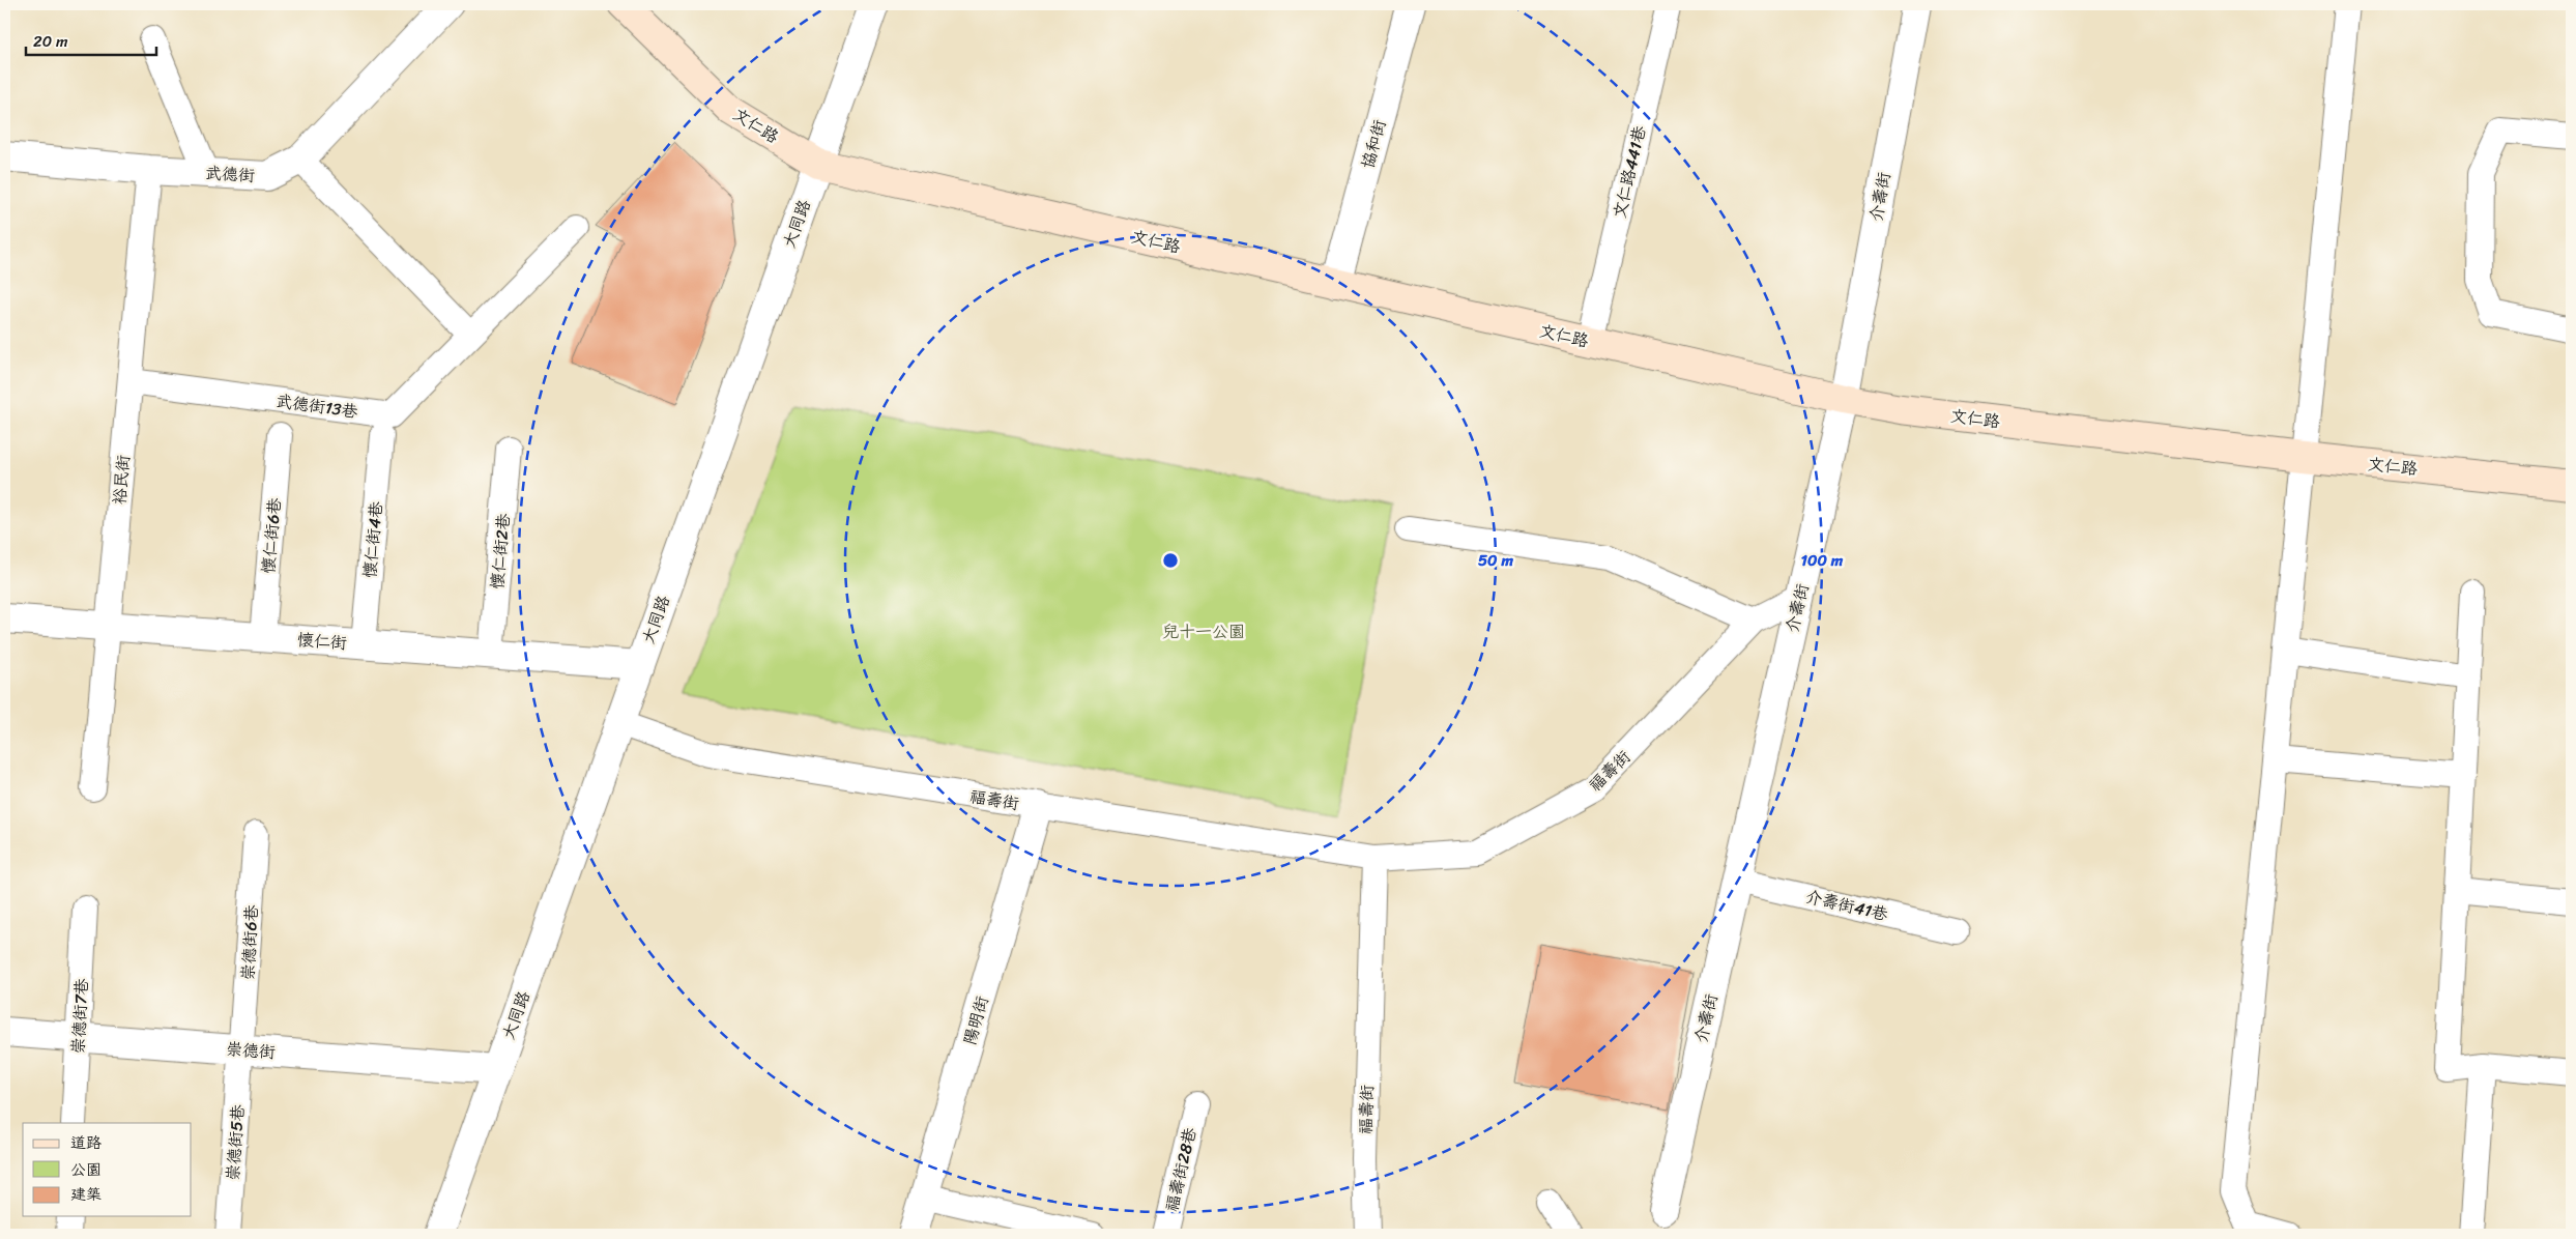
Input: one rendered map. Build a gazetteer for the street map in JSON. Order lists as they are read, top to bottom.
{
  "streets": {
    "main road": ["文仁路"],
    "street": [
      "協和街",
      "武德街",
      "介壽街",
      "大同路",
      "懷仁街",
      "陽明街",
      "崇德街"
    ],
    "lane": [
      "文仁路441巷",
      "武德街13巷",
      "裕民街",
      "懷仁街6巷",
      "懷仁街4巷",
      "懷仁街2巷",
      "福壽街",
      "介壽街41巷",
      "崇德街6巷",
      "崇德街7巷",
      "崇德街5巷",
      "福壽街28巷"
    ]
  },
  "crossings": [
    ["文仁路", "協和街"],
    ["文仁路", "文仁路441巷"],
    ["文仁路", "介壽街"],
    ["文仁路", "大同路"],
    ["武德街", "裕民街"],
    ["介壽街", "福壽街"],
    ["介壽街", "介壽街41巷"],
    ["大同路", "懷仁街"],
    ["大同路", "福壽街"],
    ["大同路", "崇德街"],
    ["武德街13巷", "裕民街"],
    ["裕民街", "懷仁街"],
    ["懷仁街6巷", "懷仁街"],
    ["懷仁街4巷", "懷仁街"],
    ["懷仁街2巷", "懷仁街"],
    ["福壽街", "陽明街"],
    ["崇德街6巷", "崇德街"],
    ["崇德街6巷", "崇德街5巷"],
    ["崇德街7巷", "崇德街"],
    ["崇德街", "崇德街5巷"]
  ],
  "parks": ["兒十一公園"],
  "legend": ["道路", "公園", "建築"],
  "scale_bar": "20 m",
  "rings": ["50 m", "100 m"]
}
